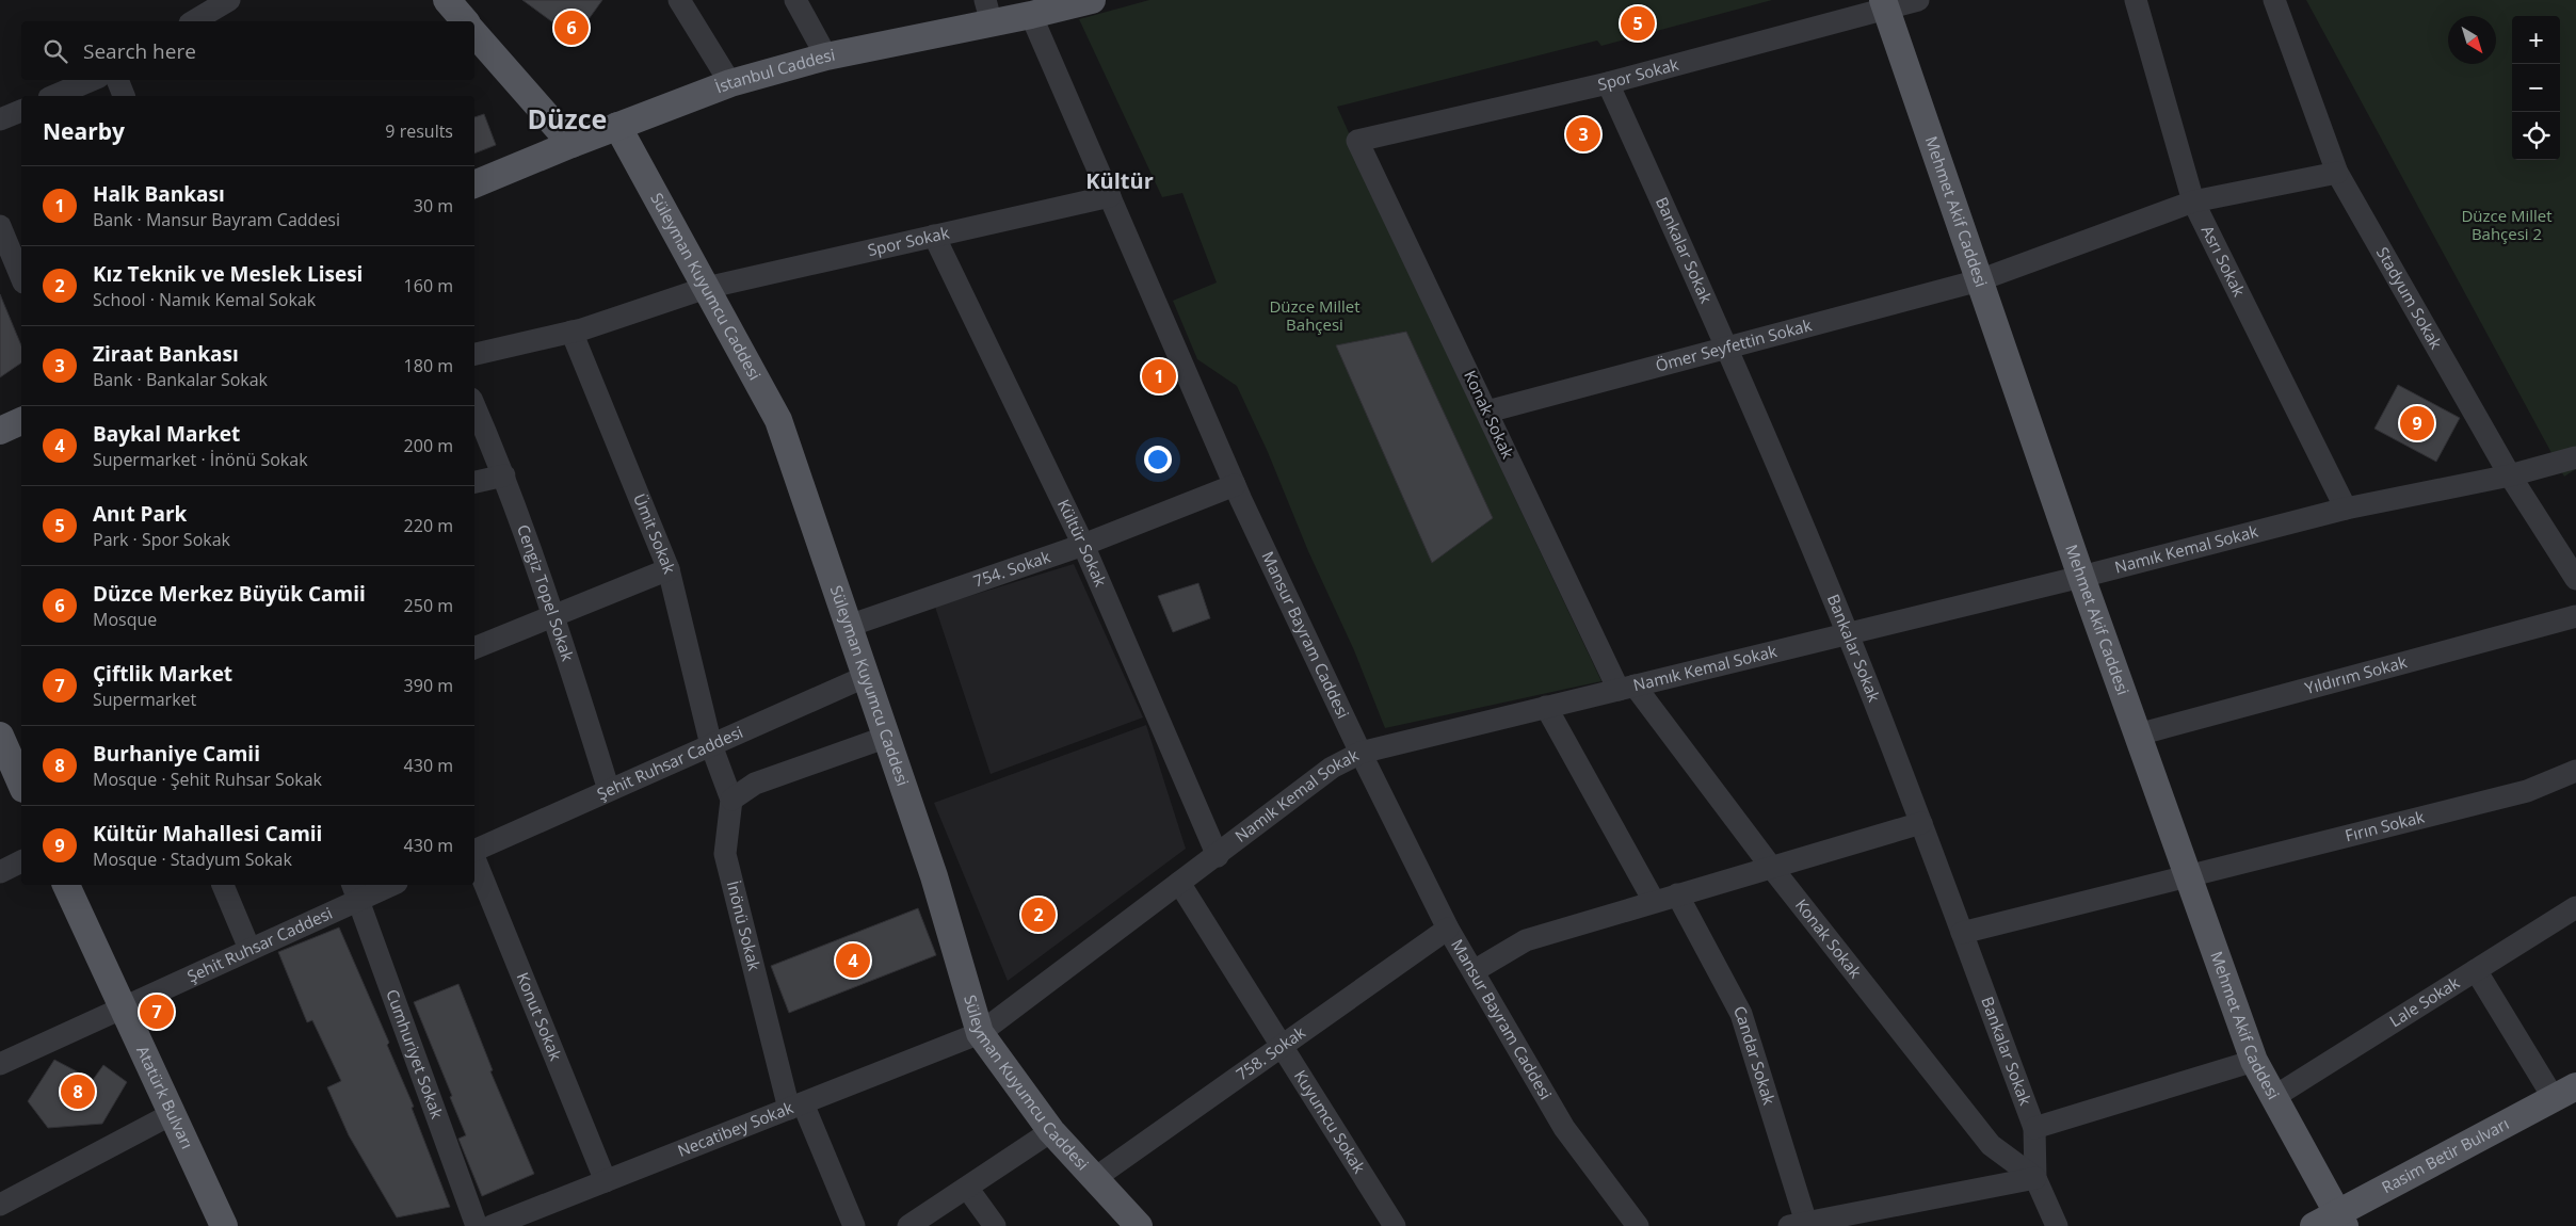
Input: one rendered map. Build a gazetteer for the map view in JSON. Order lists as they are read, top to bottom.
{
  "streets": {
    "main road": [
      "İstanbul Caddesi",
      "Mehmet Akif Caddesi",
      "Süleyman Kuyumcu Caddesi",
      "Atatürk Bulvarı",
      "Rasim Betir Bulvarı"
    ],
    "street": [
      "Spor Sokak",
      "Bankalar Sokak",
      "Asrı Sokak",
      "Stadyum Sokak",
      "Ömer Seyfettin Sokak",
      "Konak Sokak",
      "Ümit Sokak",
      "Kültür Sokak",
      "Namık Kemal Sokak",
      "754. Sokak",
      "Cengiz Topel Sokak",
      "Mansur Bayram Caddesi",
      "Yıldırım Sokak",
      "Şehit Ruhsar Caddesi",
      "Fırın Sokak",
      "İnönü Sokak",
      "Lale Sokak",
      "Konut Sokak",
      "Cumhuriyet Sokak",
      "758. Sokak",
      "Candar Sokak",
      "Kuyumcu Sokak",
      "Necatibey Sokak"
    ]
  },
  "crossings": [
    ["İstanbul Caddesi", "Süleyman Kuyumcu Caddesi"],
    ["İstanbul Caddesi", "Mansur Bayram Caddesi"],
    ["Spor Sokak", "Mehmet Akif Caddesi"],
    ["Spor Sokak", "Bankalar Sokak"],
    ["Spor Sokak", "Süleyman Kuyumcu Caddesi"],
    ["Spor Sokak", "Konak Sokak"],
    ["Spor Sokak", "Ümit Sokak"],
    ["Spor Sokak", "Kültür Sokak"],
    ["Spor Sokak", "Mansur Bayram Caddesi"],
    ["Mehmet Akif Caddesi", "Ömer Seyfettin Sokak"],
    ["Mehmet Akif Caddesi", "Namık Kemal Sokak"],
    ["Mehmet Akif Caddesi", "Yıldırım Sokak"],
    ["Mehmet Akif Caddesi", "Fırın Sokak"],
    ["Mehmet Akif Caddesi", "Lale Sokak"],
    ["Mehmet Akif Caddesi", "Rasim Betir Bulvarı"],
    ["Bankalar Sokak", "Ömer Seyfettin Sokak"],
    ["Bankalar Sokak", "Konak Sokak"],
    ["Bankalar Sokak", "Namık Kemal Sokak"],
    ["Bankalar Sokak", "Fırın Sokak"],
    ["Asrı Sokak", "Ömer Seyfettin Sokak"],
    ["Asrı Sokak", "Namık Kemal Sokak"],
    ["Süleyman Kuyumcu Caddesi", "Namık Kemal Sokak"],
    ["Süleyman Kuyumcu Caddesi", "754. Sokak"],
    ["Süleyman Kuyumcu Caddesi", "Şehit Ruhsar Caddesi"],
    ["Süleyman Kuyumcu Caddesi", "758. Sokak"],
    ["Süleyman Kuyumcu Caddesi", "Necatibey Sokak"],
    ["Stadyum Sokak", "Ömer Seyfettin Sokak"],
    ["Stadyum Sokak", "Namık Kemal Sokak"],
    ["Ömer Seyfettin Sokak", "Konak Sokak"],
    ["Konak Sokak", "Namık Kemal Sokak"],
    ["Ümit Sokak", "Şehit Ruhsar Caddesi"],
    ["Ümit Sokak", "İnönü Sokak"],
    ["Kültür Sokak", "Namık Kemal Sokak"],
    ["Kültür Sokak", "754. Sokak"],
    ["Namık Kemal Sokak", "Mansur Bayram Caddesi"],
    ["Namık Kemal Sokak", "Kuyumcu Sokak"],
    ["Namık Kemal Sokak", "Necatibey Sokak"],
    ["754. Sokak", "Mansur Bayram Caddesi"],
    ["Cengiz Topel Sokak", "Şehit Ruhsar Caddesi"],
    ["Mansur Bayram Caddesi", "758. Sokak"],
    ["Şehit Ruhsar Caddesi", "İnönü Sokak"],
    ["Şehit Ruhsar Caddesi", "Cumhuriyet Sokak"],
    ["Şehit Ruhsar Caddesi", "Atatürk Bulvarı"],
    ["İnönü Sokak", "Necatibey Sokak"],
    ["Konut Sokak", "Necatibey Sokak"],
    ["758. Sokak", "Kuyumcu Sokak"]
  ],
  "districts": ["Düzce", "Kültür"],
  "parks": ["Düzce Millet Bahçesi 2", "Düzce Millet Bahçesi"],
  "north": "bottom right",
  "page": {
    "pins": [
      "5",
      "6",
      "3",
      "1",
      "9",
      "2",
      "4",
      "7",
      "8"
    ],
    "map_buttons": ["+", "−"],
    "search": "Search here",
    "heading": ["Nearby", "9 results"],
    "list": [
      {
        "mark": "1",
        "name": "Halk Bankası",
        "note": "Bank · Mansur Bayram Caddesi",
        "value": "30 m"
      },
      {
        "mark": "2",
        "name": "Kız Teknik ve Meslek Lisesi",
        "note": "School · Namık Kemal Sokak",
        "value": "160 m"
      },
      {
        "mark": "3",
        "name": "Ziraat Bankası",
        "note": "Bank · Bankalar Sokak",
        "value": "180 m"
      },
      {
        "mark": "4",
        "name": "Baykal Market",
        "note": "Supermarket · İnönü Sokak",
        "value": "200 m"
      },
      {
        "mark": "5",
        "name": "Anıt Park",
        "note": "Park · Spor Sokak",
        "value": "220 m"
      },
      {
        "mark": "6",
        "name": "Düzce Merkez Büyük Camii",
        "note": "Mosque",
        "value": "250 m"
      },
      {
        "mark": "7",
        "name": "Çiftlik Market",
        "note": "Supermarket",
        "value": "390 m"
      },
      {
        "mark": "8",
        "name": "Burhaniye Camii",
        "note": "Mosque · Şehit Ruhsar Sokak",
        "value": "430 m"
      },
      {
        "mark": "9",
        "name": "Kültür Mahallesi Camii",
        "note": "Mosque · Stadyum Sokak",
        "value": "430 m"
      }
    ]
  }
}
